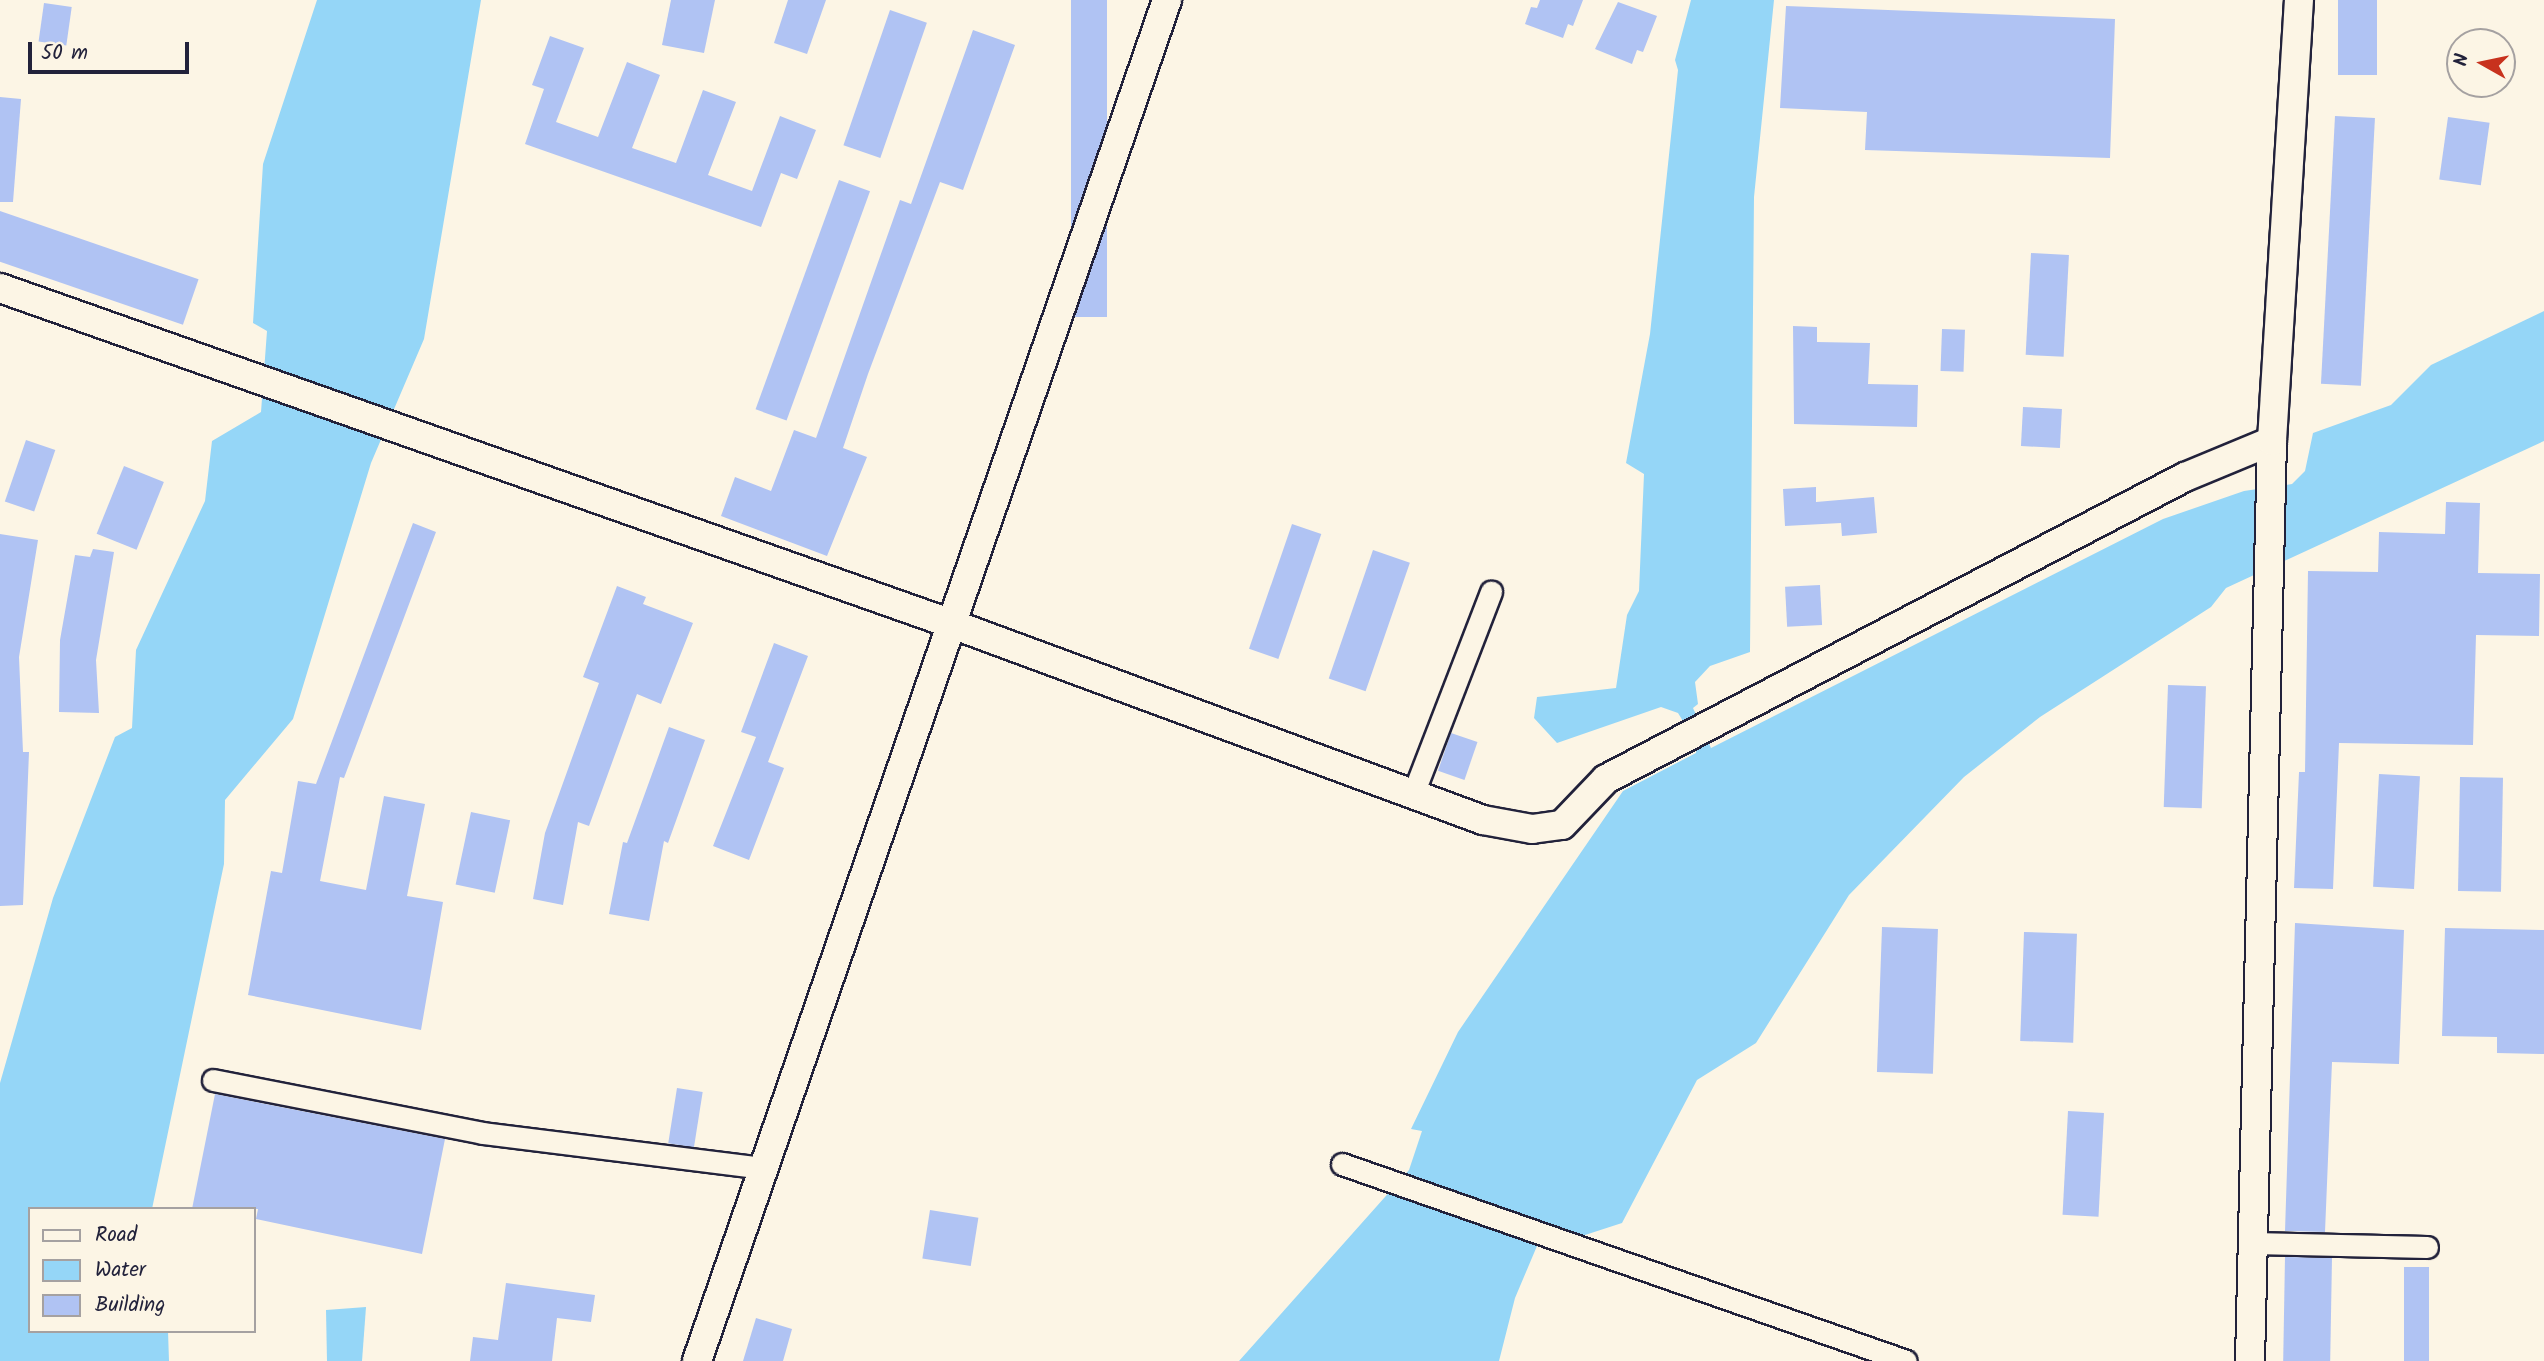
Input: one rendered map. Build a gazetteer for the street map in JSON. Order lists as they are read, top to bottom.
{
  "legend": ["Road", "Water", "Building"],
  "scale_bar": "50 m",
  "north": "left"
}
